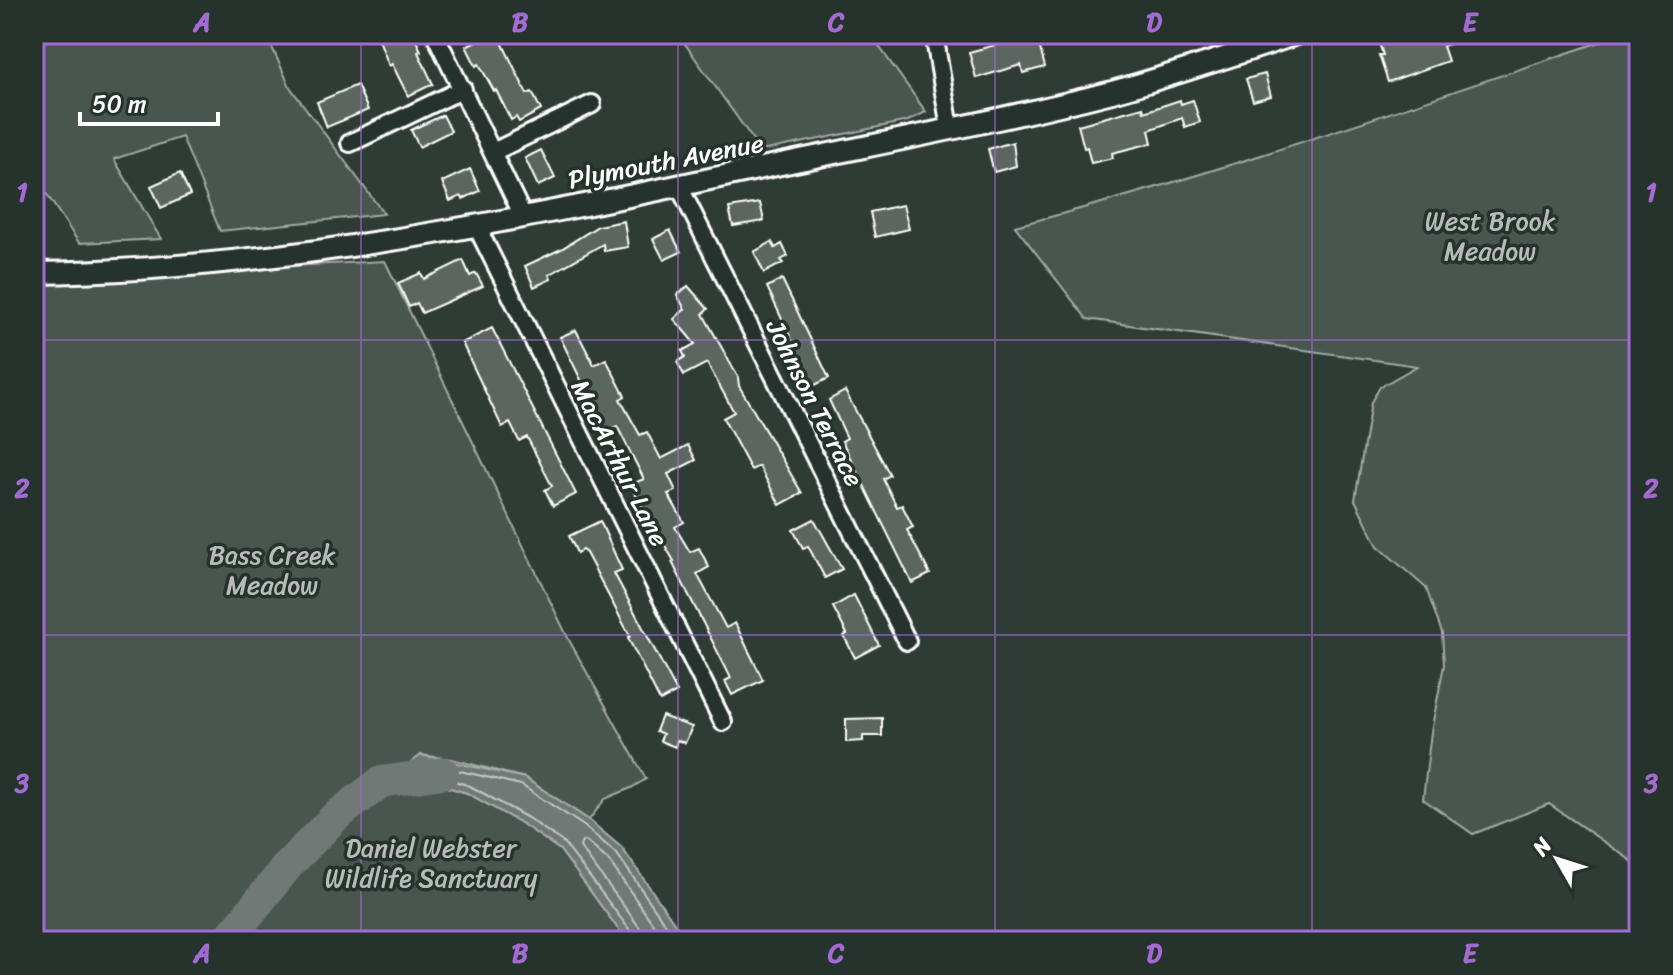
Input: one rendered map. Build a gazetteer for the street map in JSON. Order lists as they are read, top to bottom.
{
  "streets": {
    "street": ["Plymouth Avenue", "Johnson Terrace", "MacArthur Lane"]
  },
  "crossings": [
    ["Plymouth Avenue", "Johnson Terrace"],
    ["Plymouth Avenue", "MacArthur Lane"]
  ],
  "parks": ["West Brook Meadow", "Bass Creek Meadow", "Daniel Webster Wildlife Sanctuary"],
  "scale_bar": "50 m",
  "north": "top left",
  "grid": {
    "columns": [
      "A",
      "B",
      "C",
      "D",
      "E"
    ],
    "rows": ["1", "2", "3"]
  }
}
